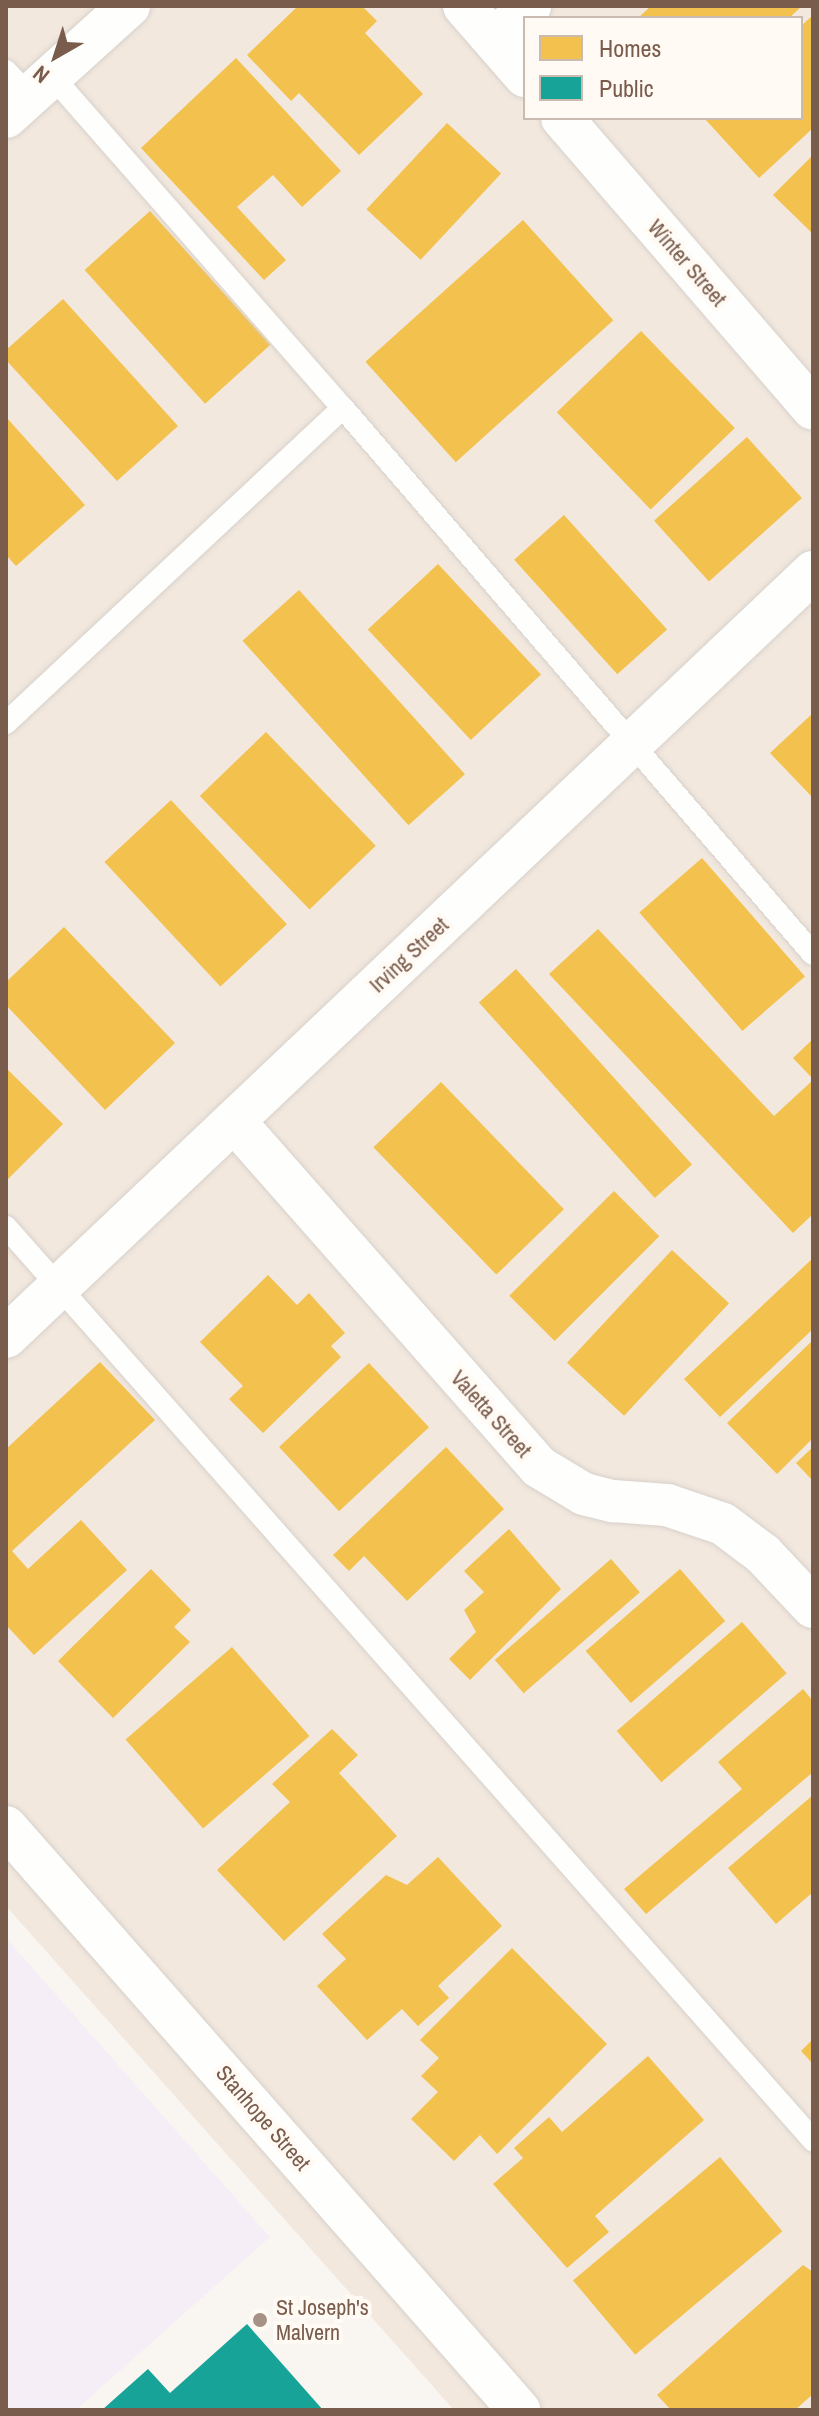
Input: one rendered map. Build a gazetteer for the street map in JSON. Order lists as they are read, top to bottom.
{
  "streets": {
    "street": [
      "Winter Street",
      "Irving Street",
      "Valetta Street",
      "Stanhope Street"
    ]
  },
  "crossings": [
    ["Irving Street", "Valetta Street"]
  ],
  "places": ["St Joseph's Malvern"],
  "legend": ["Homes", "Public"],
  "north": "bottom left"
}
